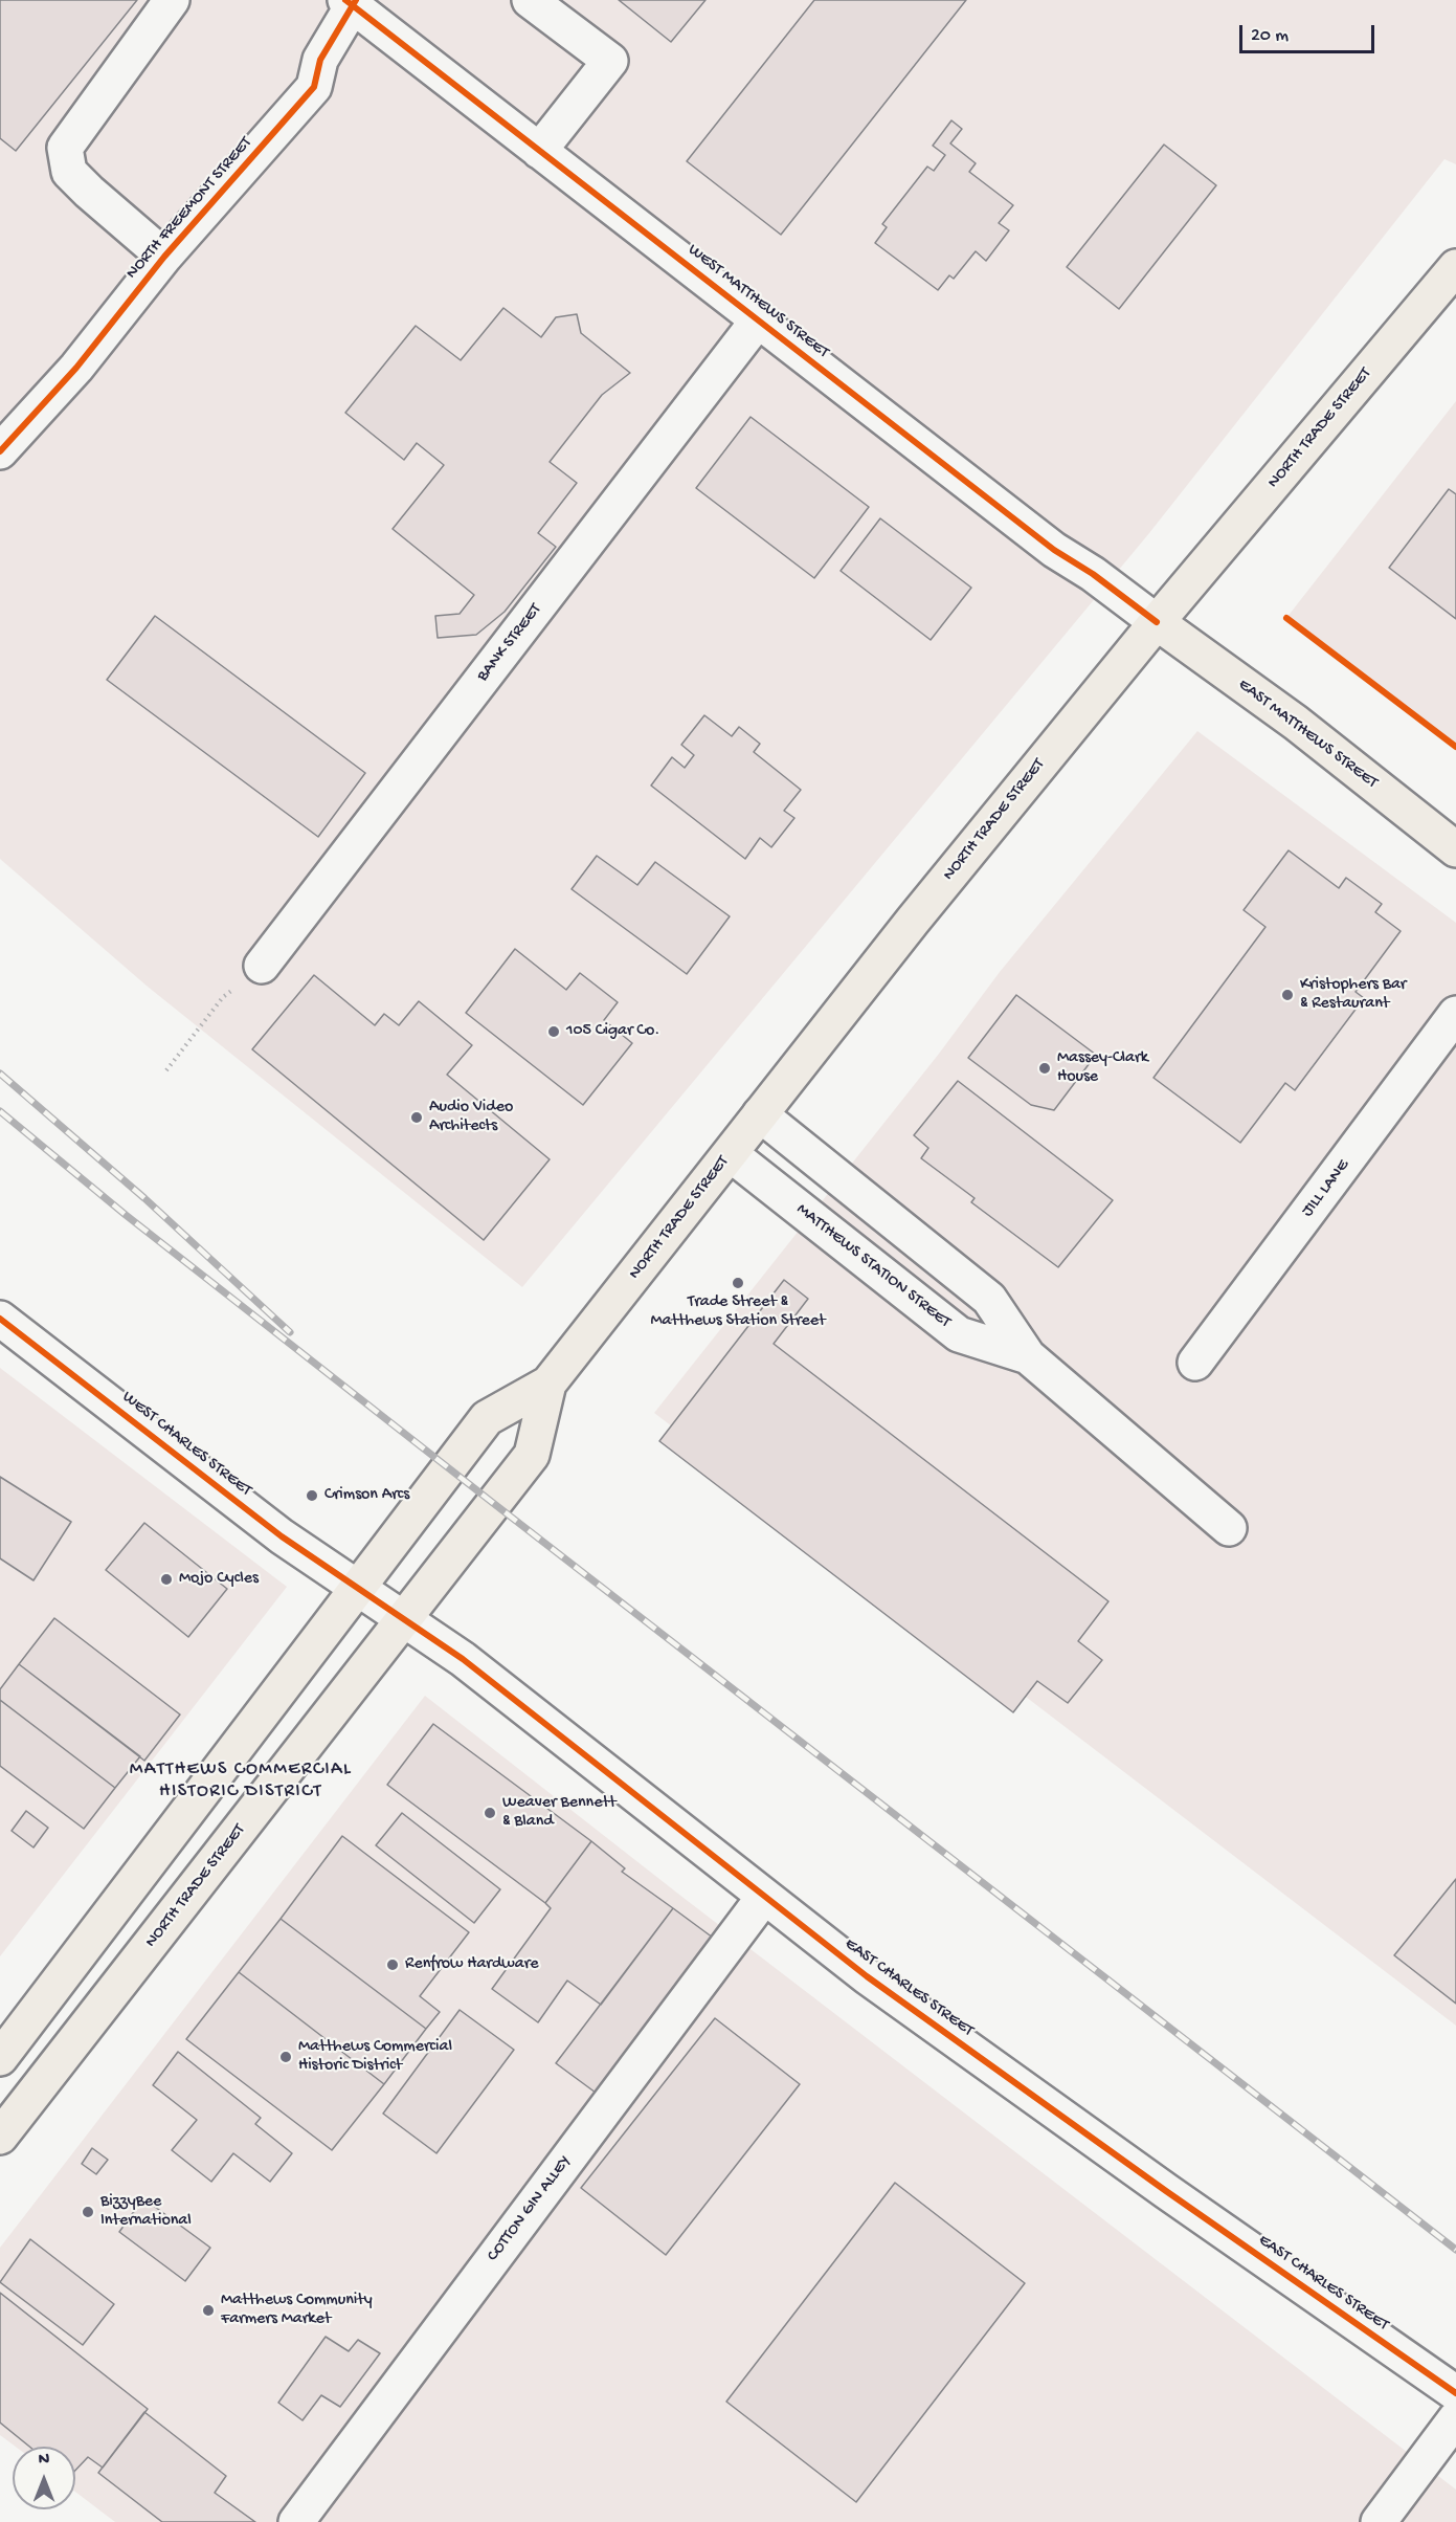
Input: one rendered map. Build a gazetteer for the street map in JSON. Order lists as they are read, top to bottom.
{
  "streets": {
    "main road": ["NORTH TRADE STREET", "EAST MATTHEWS STREET"],
    "street": [
      "NORTH FREEMONT STREET",
      "WEST MATTHEWS STREET",
      "BANK STREET",
      "JILL LANE",
      "MATTHEWS STATION STREET",
      "WEST CHARLES STREET",
      "EAST CHARLES STREET",
      "COTTON GIN ALLEY"
    ]
  },
  "crossings": [
    ["NORTH FREEMONT STREET", "WEST MATTHEWS STREET"],
    ["WEST MATTHEWS STREET", "NORTH TRADE STREET"],
    ["WEST MATTHEWS STREET", "BANK STREET"],
    ["WEST MATTHEWS STREET", "EAST MATTHEWS STREET"],
    ["NORTH TRADE STREET", "EAST MATTHEWS STREET"],
    ["NORTH TRADE STREET", "MATTHEWS STATION STREET"],
    ["NORTH TRADE STREET", "WEST CHARLES STREET"],
    ["NORTH TRADE STREET", "EAST CHARLES STREET"],
    ["WEST CHARLES STREET", "EAST CHARLES STREET"],
    ["EAST CHARLES STREET", "COTTON GIN ALLEY"]
  ],
  "districts": ["MATTHEWS COMMERCIAL HISTORIC DISTRICT"],
  "places": [
    "Kristophers Bar & Restaurant",
    "105 Cigar Co.",
    "Massey-Clark House",
    "Audio Video Architects",
    "Trade Street & Matthews Station Street",
    "Crimson Arcs",
    "Mojo Cycles",
    "Weaver Bennett & Bland",
    "Renfrow Hardware",
    "Matthews Commercial Historic District",
    "BizzyBee International",
    "Matthews Community Farmers Market"
  ],
  "scale_bar": "20 m",
  "north": "top"
}
